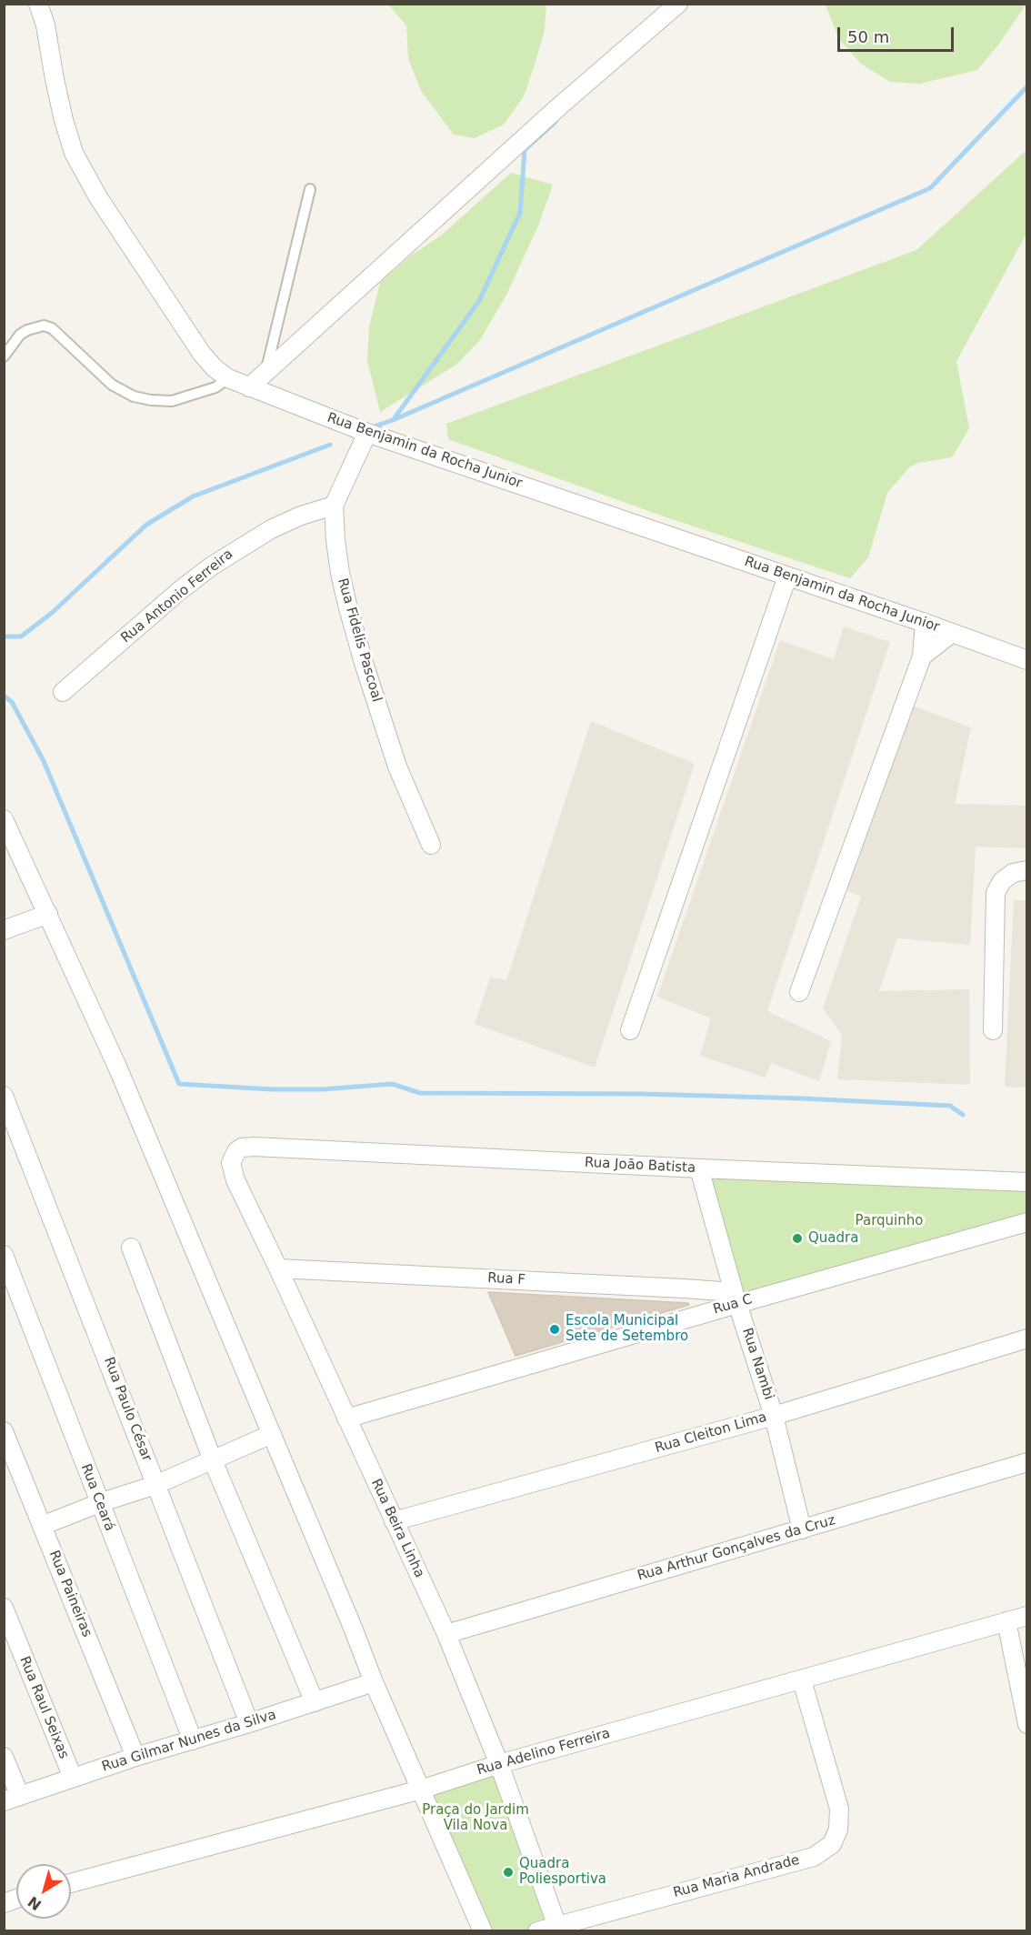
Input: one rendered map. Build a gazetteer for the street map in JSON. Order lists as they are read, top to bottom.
{
  "streets": {
    "street": [
      "Rua Benjamin da Rocha Junior",
      "Rua Antonio Ferreira",
      "Rua Fidelis Pascoal",
      "Rua Joāo Batista",
      "Rua F",
      "Rua C",
      "Rua Nambi",
      "Rua Paulo César",
      "Rua Cleiton Lima",
      "Rua Ceará",
      "Rua Beira Linha",
      "Rua Arthur Gonçalves da Cruz",
      "Rua Paineiras",
      "Rua Raul Seixas",
      "Rua Gilmar Nunes da Silva",
      "Rua Adelino Ferreira",
      "Rua Maria Andrade"
    ]
  },
  "crossings": [
    ["Rua Benjamin da Rocha Junior", "Rua Fidelis Pascoal"],
    ["Rua Antonio Ferreira", "Rua Fidelis Pascoal"],
    ["Rua Joāo Batista", "Rua Nambi"],
    ["Rua Joāo Batista", "Rua Beira Linha"],
    ["Rua F", "Rua C"],
    ["Rua F", "Rua Nambi"],
    ["Rua F", "Rua Beira Linha"],
    ["Rua C", "Rua Nambi"],
    ["Rua C", "Rua Beira Linha"],
    ["Rua Nambi", "Rua Cleiton Lima"],
    ["Rua Nambi", "Rua Arthur Gonçalves da Cruz"],
    ["Rua Paulo César", "Rua Gilmar Nunes da Silva"],
    ["Rua Cleiton Lima", "Rua Beira Linha"],
    ["Rua Ceará", "Rua Gilmar Nunes da Silva"],
    ["Rua Beira Linha", "Rua Arthur Gonçalves da Cruz"],
    ["Rua Beira Linha", "Rua Adelino Ferreira"],
    ["Rua Beira Linha", "Rua Maria Andrade"],
    ["Rua Paineiras", "Rua Gilmar Nunes da Silva"],
    ["Rua Raul Seixas", "Rua Gilmar Nunes da Silva"],
    ["Rua Adelino Ferreira", "Rua Maria Andrade"]
  ],
  "parks": ["Parquinho", "Praça do Jardim Vila Nova"],
  "places": ["Quadra", "Escola Municipal Sete de Setembro", "Quadra Poliesportiva"],
  "scale_bar": "50 m",
  "north": "bottom left"
}
